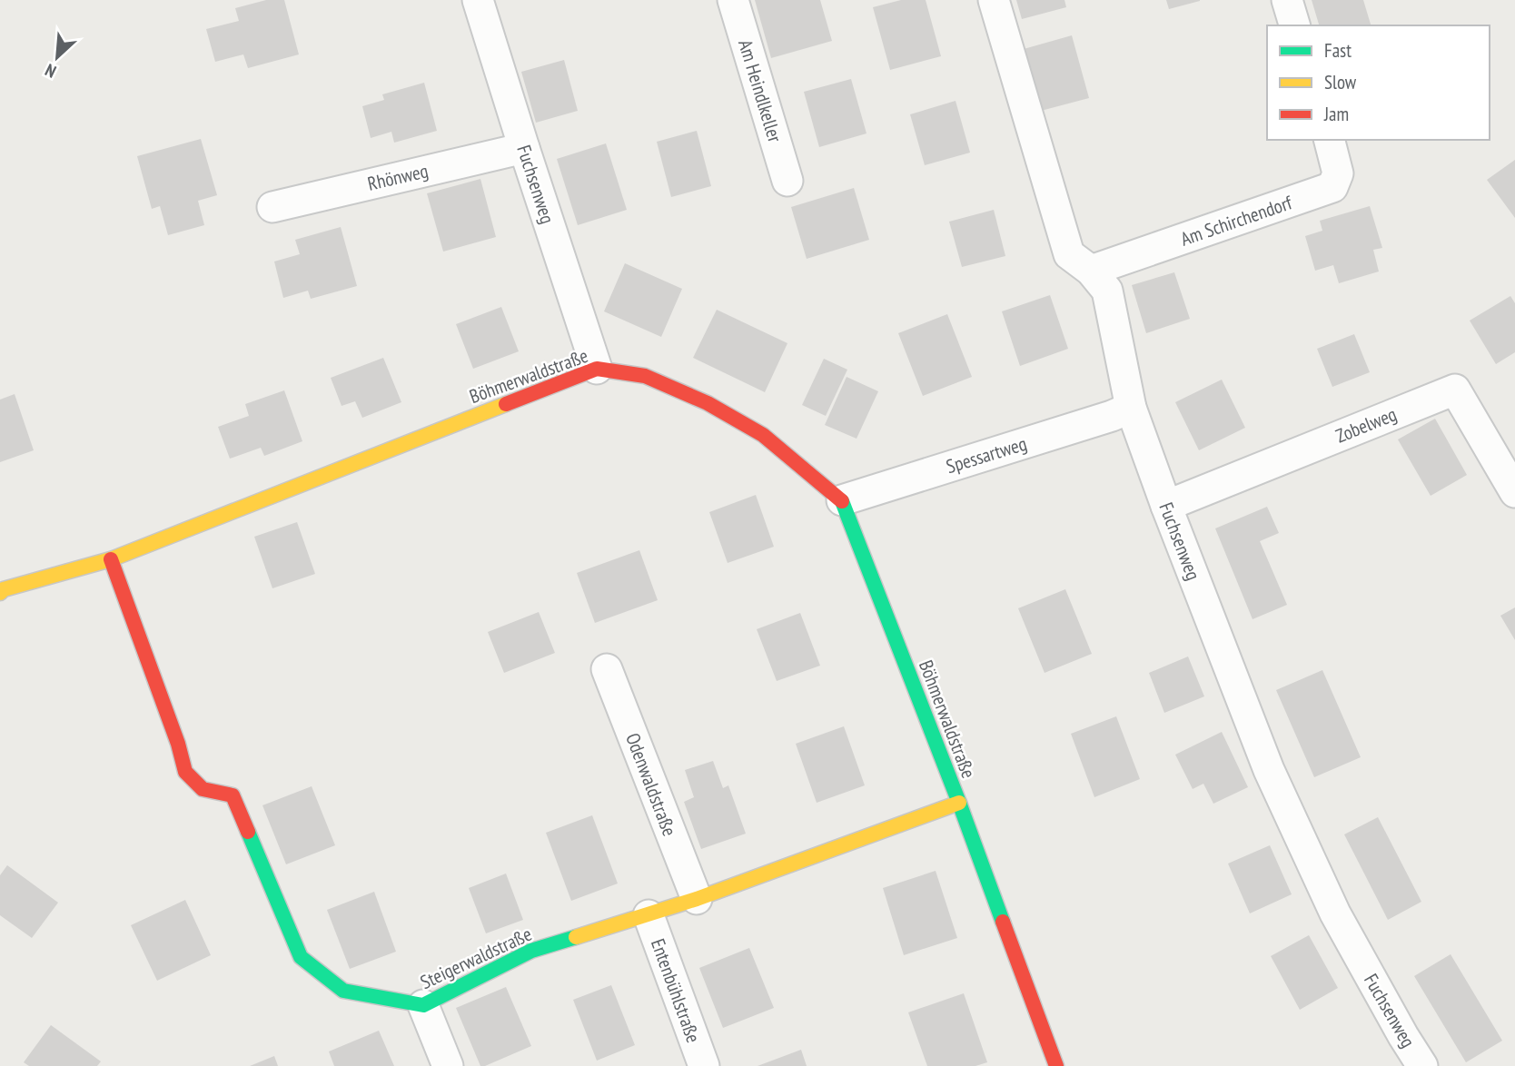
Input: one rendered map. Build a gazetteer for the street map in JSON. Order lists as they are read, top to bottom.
{
  "streets": {
    "street": [
      "Am Heindlkeller",
      "Rhönweg",
      "Fuchsenweg",
      "Am Schirchendorf",
      "Böhmerwaldstraße",
      "Zobelweg",
      "Spessartweg",
      "Odenwaldstraße",
      "Steigerwaldstraße",
      "Entenbühlstraße"
    ]
  },
  "crossings": [
    ["Rhönweg", "Fuchsenweg"],
    ["Fuchsenweg", "Am Schirchendorf"],
    ["Fuchsenweg", "Böhmerwaldstraße"],
    ["Fuchsenweg", "Zobelweg"],
    ["Fuchsenweg", "Spessartweg"],
    ["Böhmerwaldstraße", "Spessartweg"],
    ["Böhmerwaldstraße", "Steigerwaldstraße"],
    ["Odenwaldstraße", "Steigerwaldstraße"],
    ["Steigerwaldstraße", "Entenbühlstraße"]
  ],
  "legend": ["Fast", "Slow", "Jam"],
  "north": "bottom left"
}
